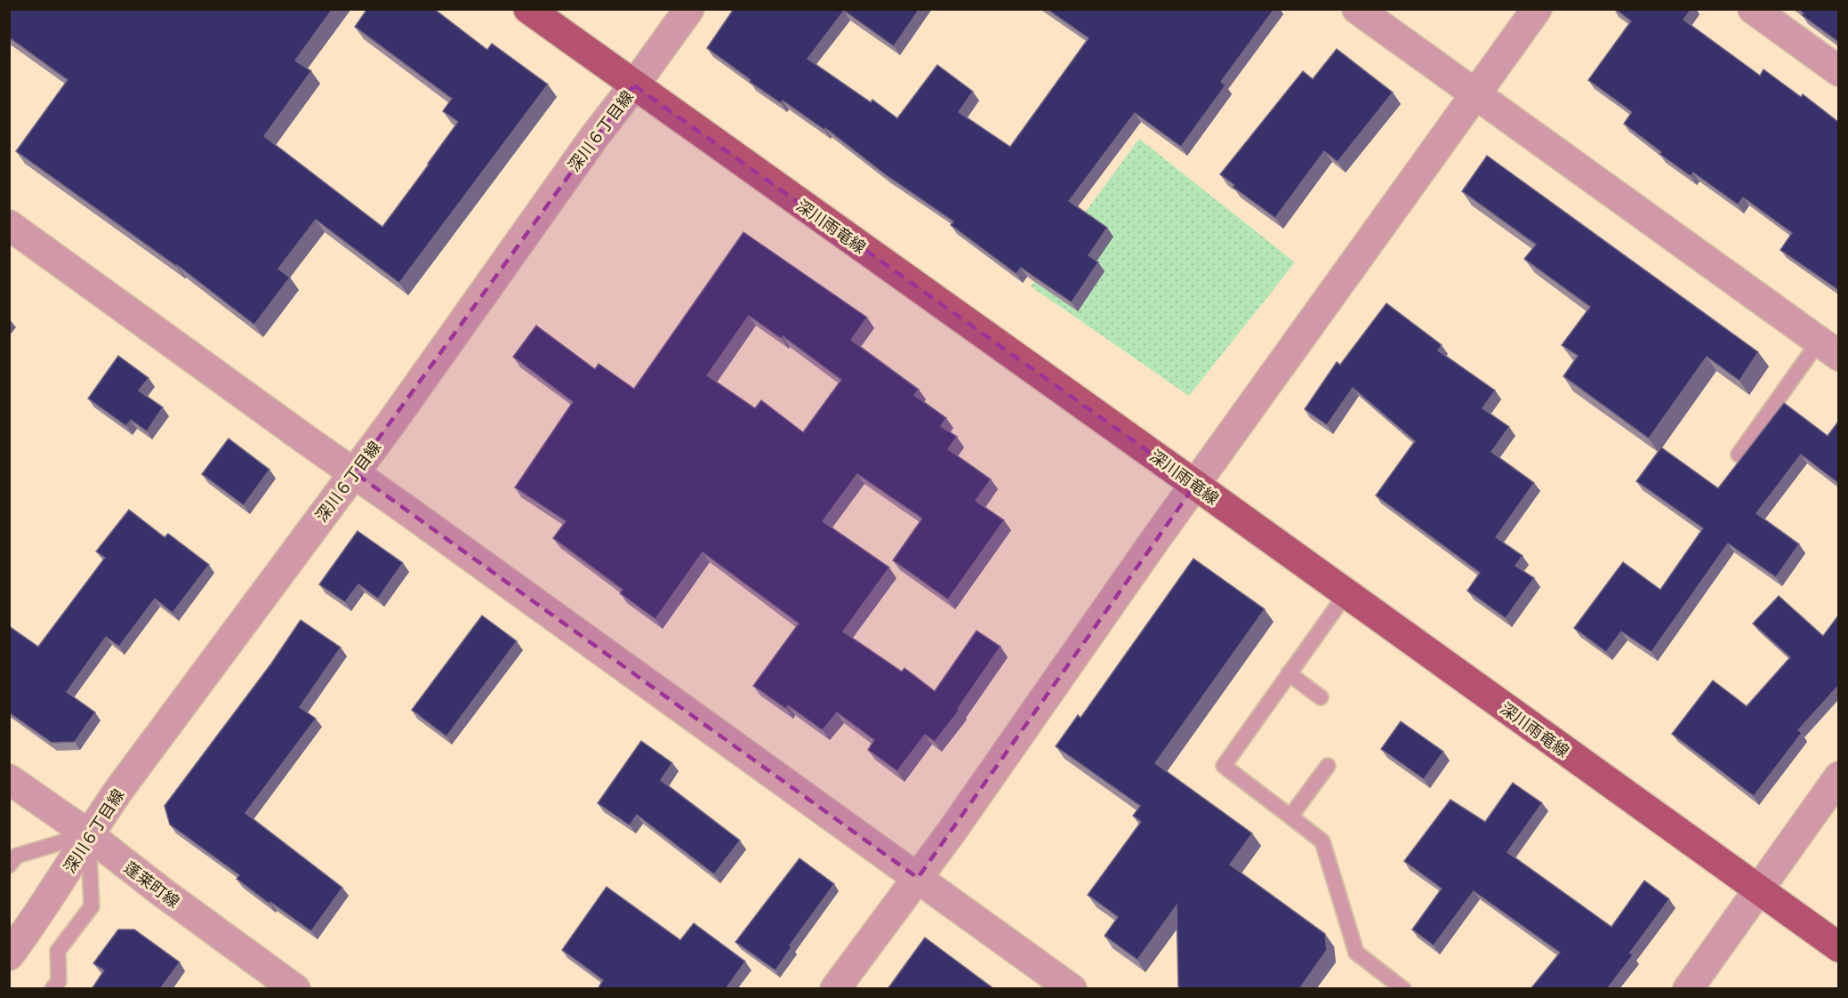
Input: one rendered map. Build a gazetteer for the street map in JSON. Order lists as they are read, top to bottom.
{
  "streets": {
    "main road": ["深川雨竜線"],
    "street": ["深川６丁目線", "蓬莱町線"]
  },
  "crossings": [
    ["深川６丁目線", "深川雨竜線"],
    ["深川６丁目線", "蓬莱町線"]
  ]
}
